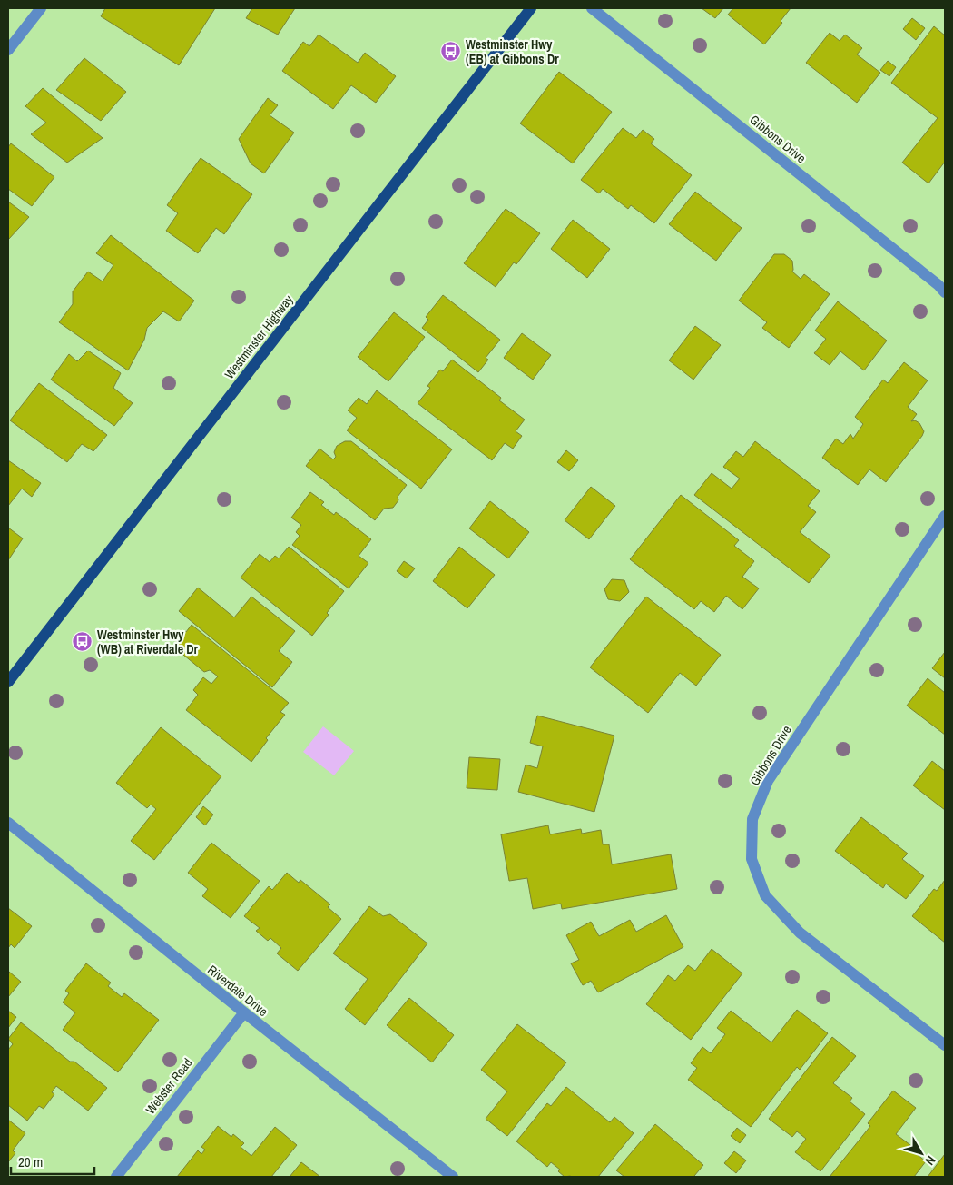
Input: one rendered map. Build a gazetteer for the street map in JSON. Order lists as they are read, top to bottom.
{
  "streets": {
    "main road": ["Westminster Highway"],
    "street": ["Gibbons Drive", "Riverdale Drive", "Webster Road"]
  },
  "crossings": [
    ["Riverdale Drive", "Webster Road"]
  ],
  "places": {
    "bus stop": ["Westminster Hwy (EB) at Gibbons Dr", "Westminster Hwy (WB) at Riverdale Dr"]
  },
  "scale_bar": "20 m",
  "north": "bottom right"
}
